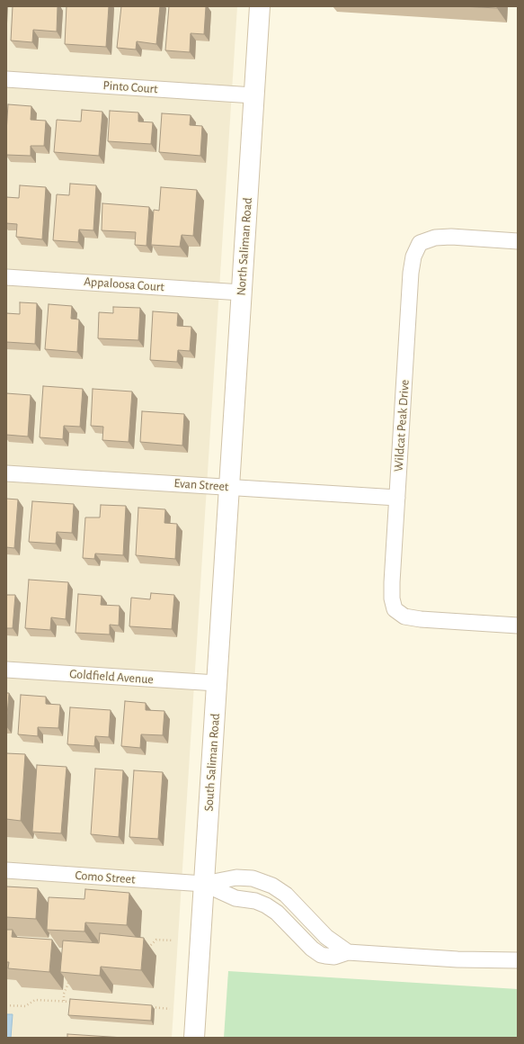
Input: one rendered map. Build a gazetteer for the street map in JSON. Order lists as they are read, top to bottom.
{
  "streets": {
    "main road": ["North Saliman Road", "South Saliman Road"],
    "street": [
      "Pinto Court",
      "Appaloosa Court",
      "Wildcat Peak Drive",
      "Evan Street",
      "Goldfield Avenue",
      "Como Street"
    ]
  },
  "crossings": [
    ["Pinto Court", "North Saliman Road"],
    ["North Saliman Road", "Appaloosa Court"],
    ["North Saliman Road", "Evan Street"],
    ["North Saliman Road", "South Saliman Road"],
    ["Wildcat Peak Drive", "Evan Street"],
    ["Evan Street", "South Saliman Road"],
    ["Goldfield Avenue", "South Saliman Road"],
    ["South Saliman Road", "Como Street"]
  ]
}
